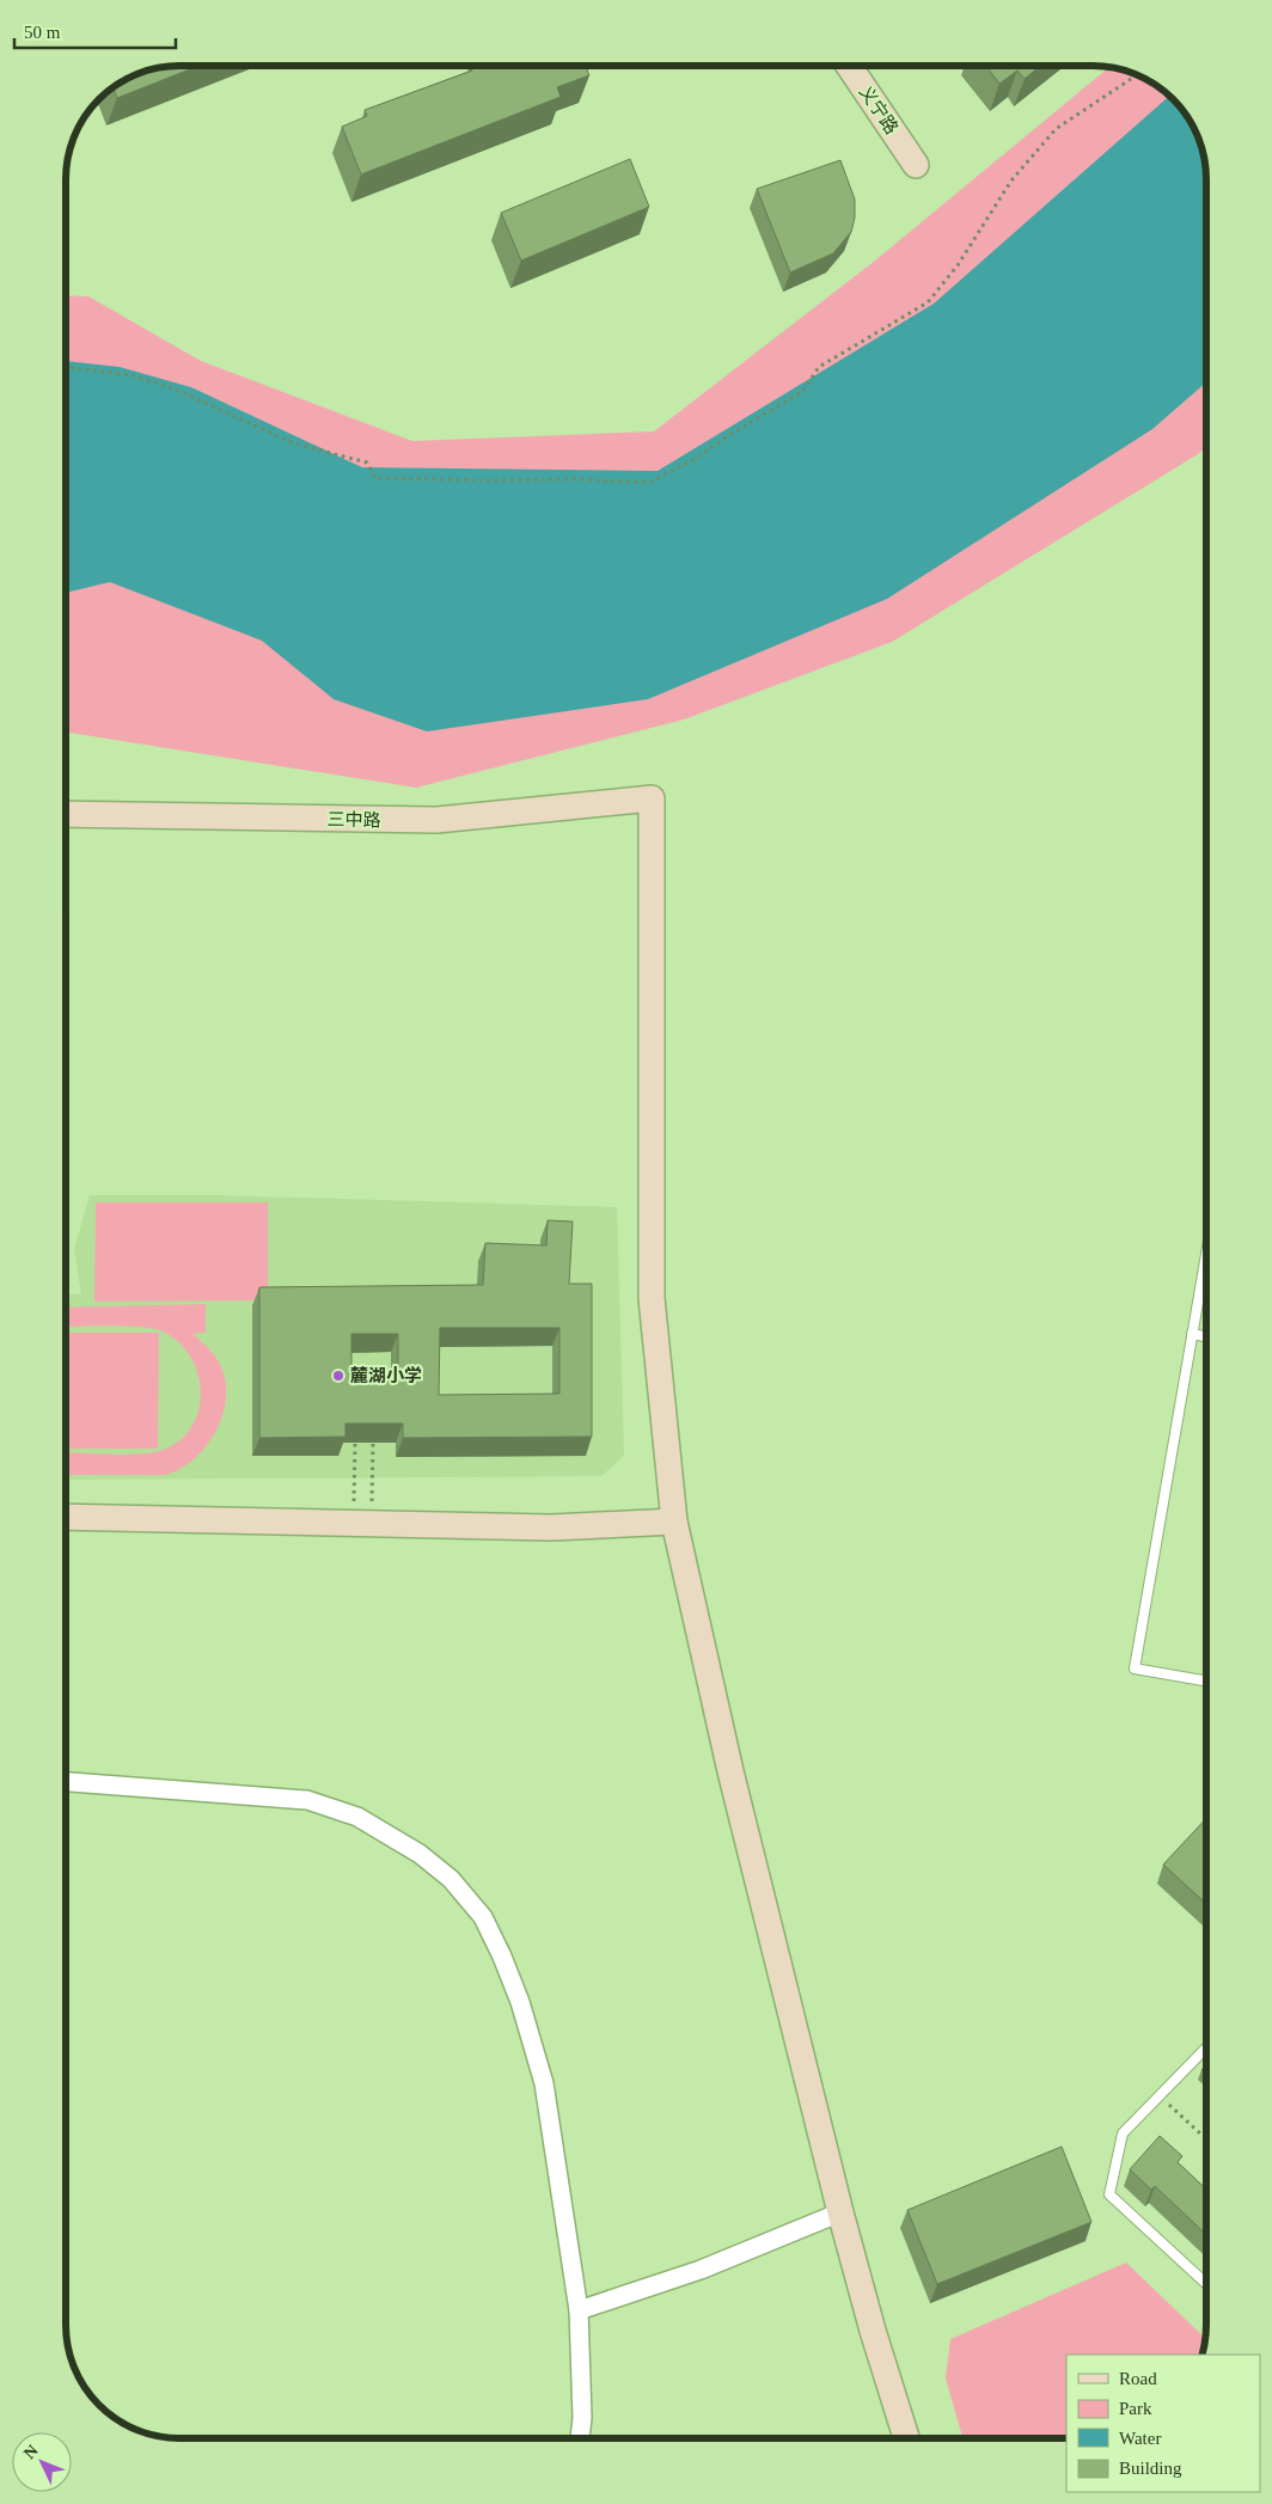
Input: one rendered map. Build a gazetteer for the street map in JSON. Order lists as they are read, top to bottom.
{
  "streets": {
    "street": ["义宁路", "三中路"]
  },
  "places": ["麓湖小学"],
  "legend": [
    "Road",
    "Park",
    "Water",
    "Building"
  ],
  "scale_bar": "50 m",
  "north": "top left"
}
